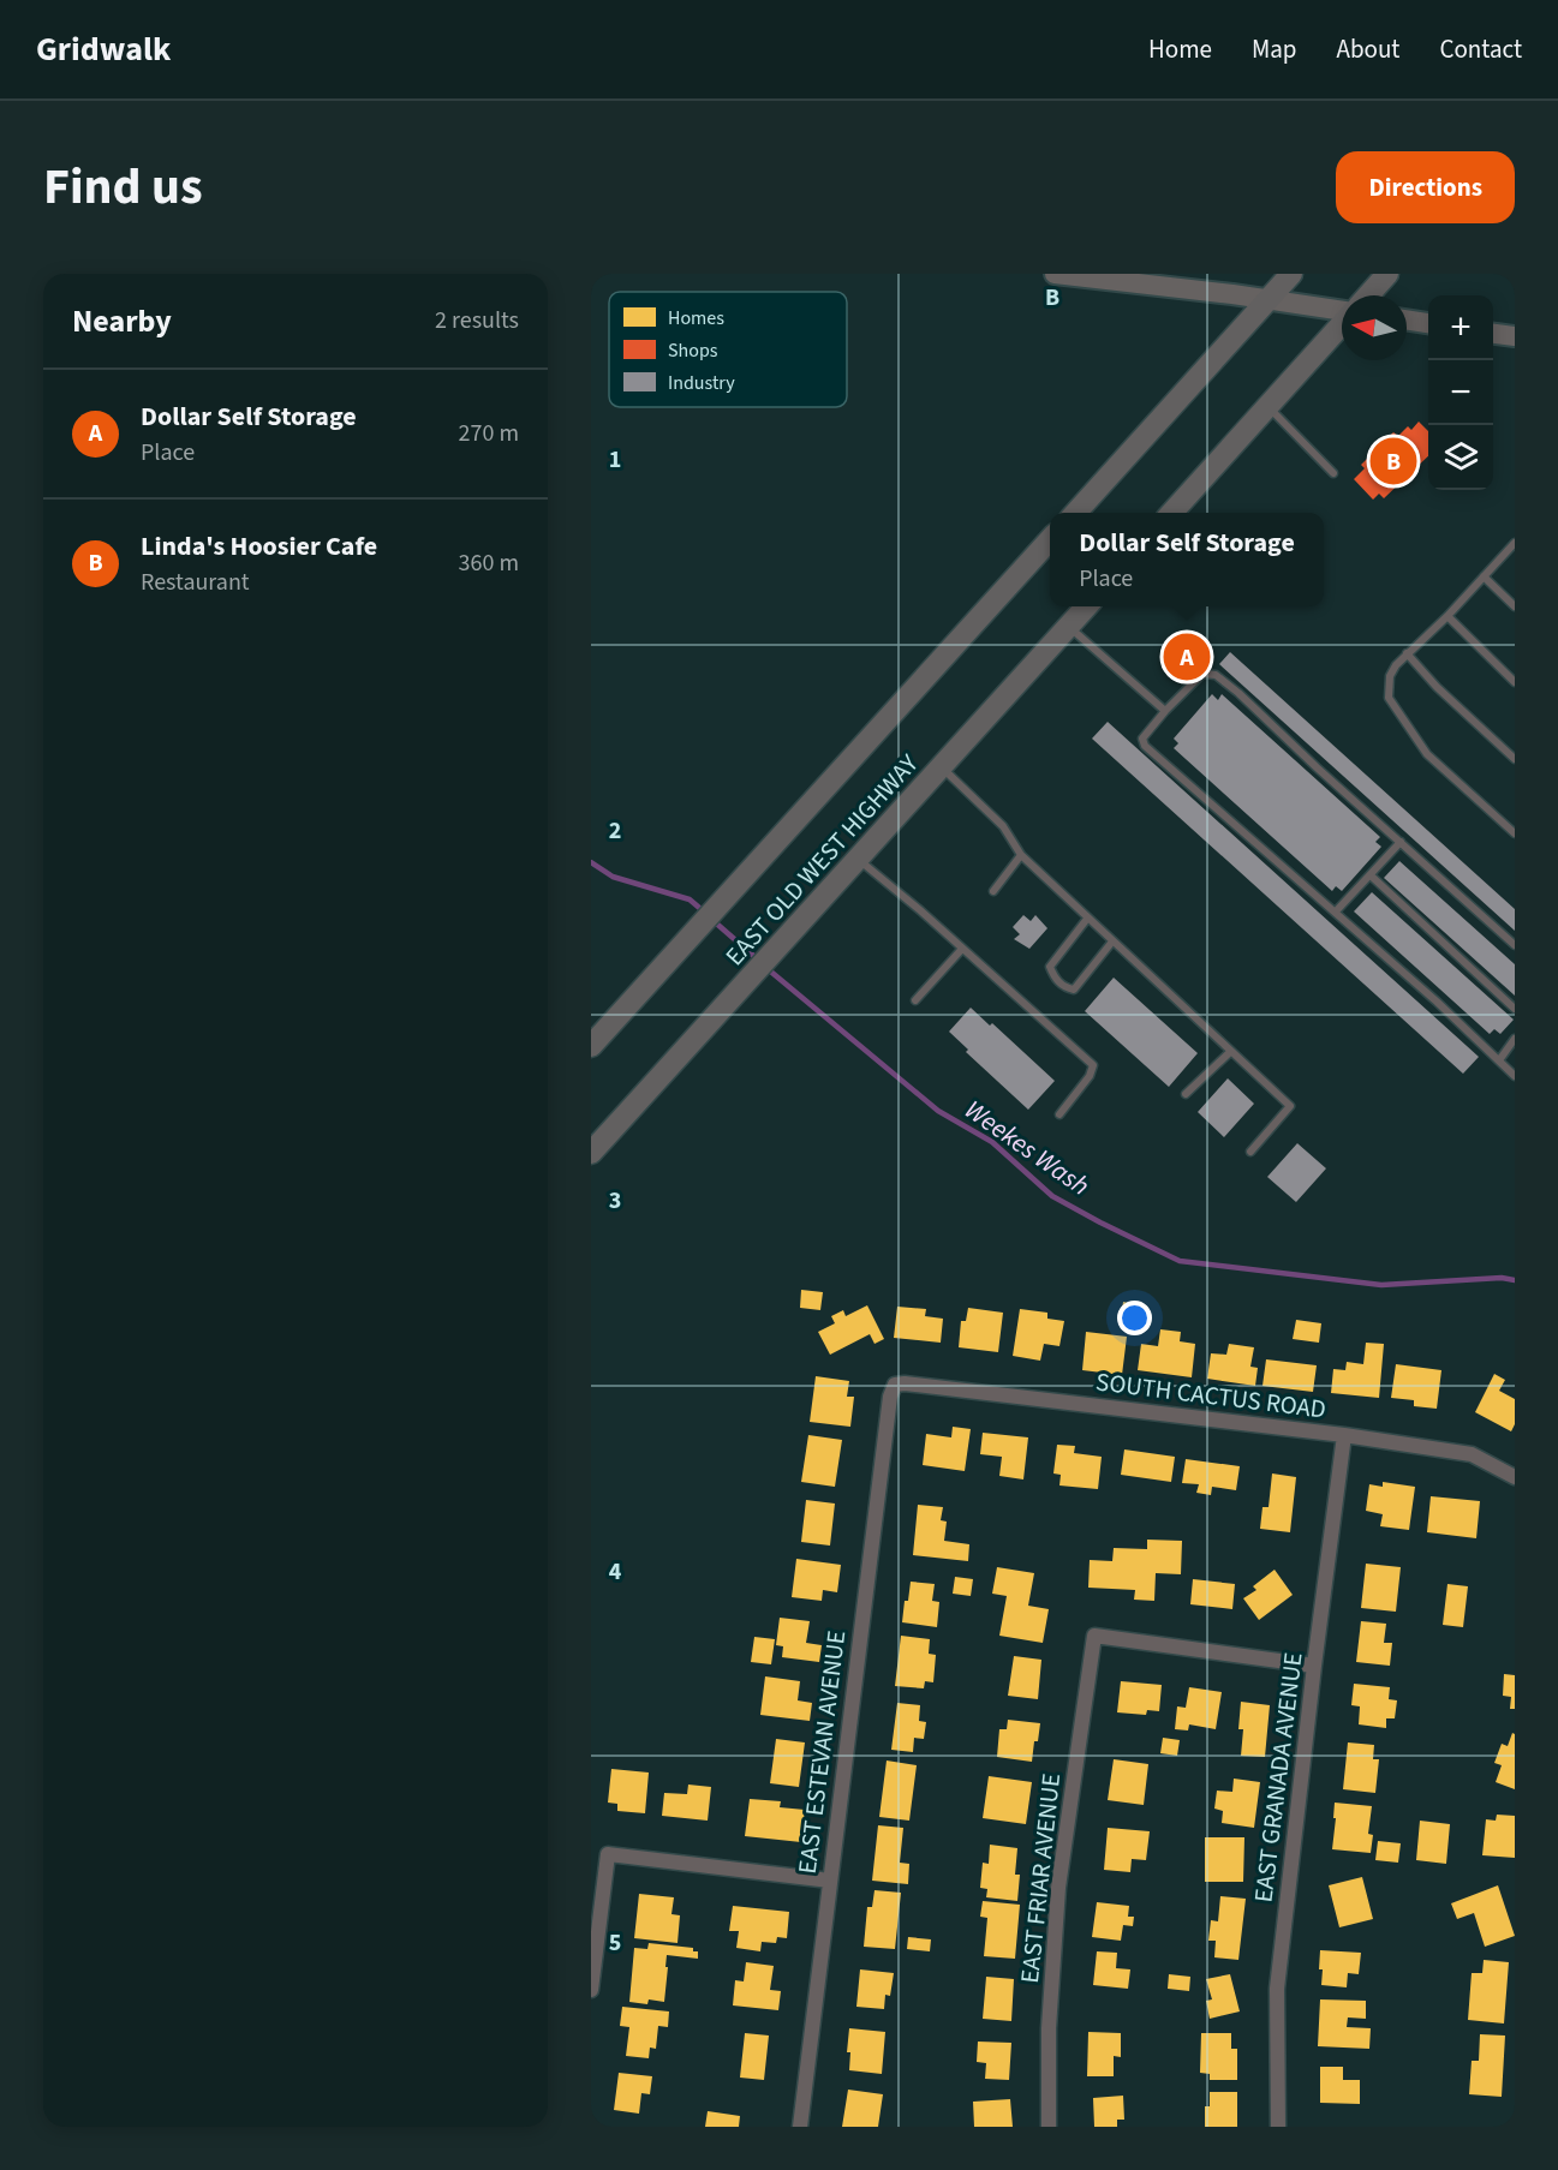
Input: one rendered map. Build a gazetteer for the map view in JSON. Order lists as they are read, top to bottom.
{
  "streets": {
    "main road": ["EAST OLD WEST HIGHWAY"],
    "street": [
      "SOUTH CACTUS ROAD",
      "EAST ESTEVAN AVENUE",
      "EAST GRANADA AVENUE",
      "EAST FRIAR AVENUE"
    ]
  },
  "crossings": [
    ["SOUTH CACTUS ROAD", "EAST ESTEVAN AVENUE"],
    ["SOUTH CACTUS ROAD", "EAST GRANADA AVENUE"],
    ["EAST GRANADA AVENUE", "EAST FRIAR AVENUE"]
  ],
  "water": ["Weekes Wash"],
  "legend": ["Homes", "Shops", "Industry"],
  "north": "left",
  "page": {
    "header": "Gridwalk",
    "nav": [
      "Home",
      "Map",
      "About",
      "Contact"
    ],
    "title": "Find us",
    "buttons": "Directions",
    "heading": ["Nearby", "2 results"],
    "map_buttons": ["+", "−"],
    "list": [
      {
        "mark": "A",
        "name": "Dollar Self Storage",
        "note": "Place",
        "value": "270 m"
      },
      {
        "mark": "B",
        "name": "Linda's Hoosier Cafe",
        "note": "Restaurant",
        "value": "360 m"
      }
    ],
    "pins": ["B", "A"],
    "popup": ["Dollar Self Storage", "Place"]
  },
  "grid": {
    "columns": ["B"],
    "rows": [
      "1",
      "2",
      "3",
      "4",
      "5"
    ]
  }
}
